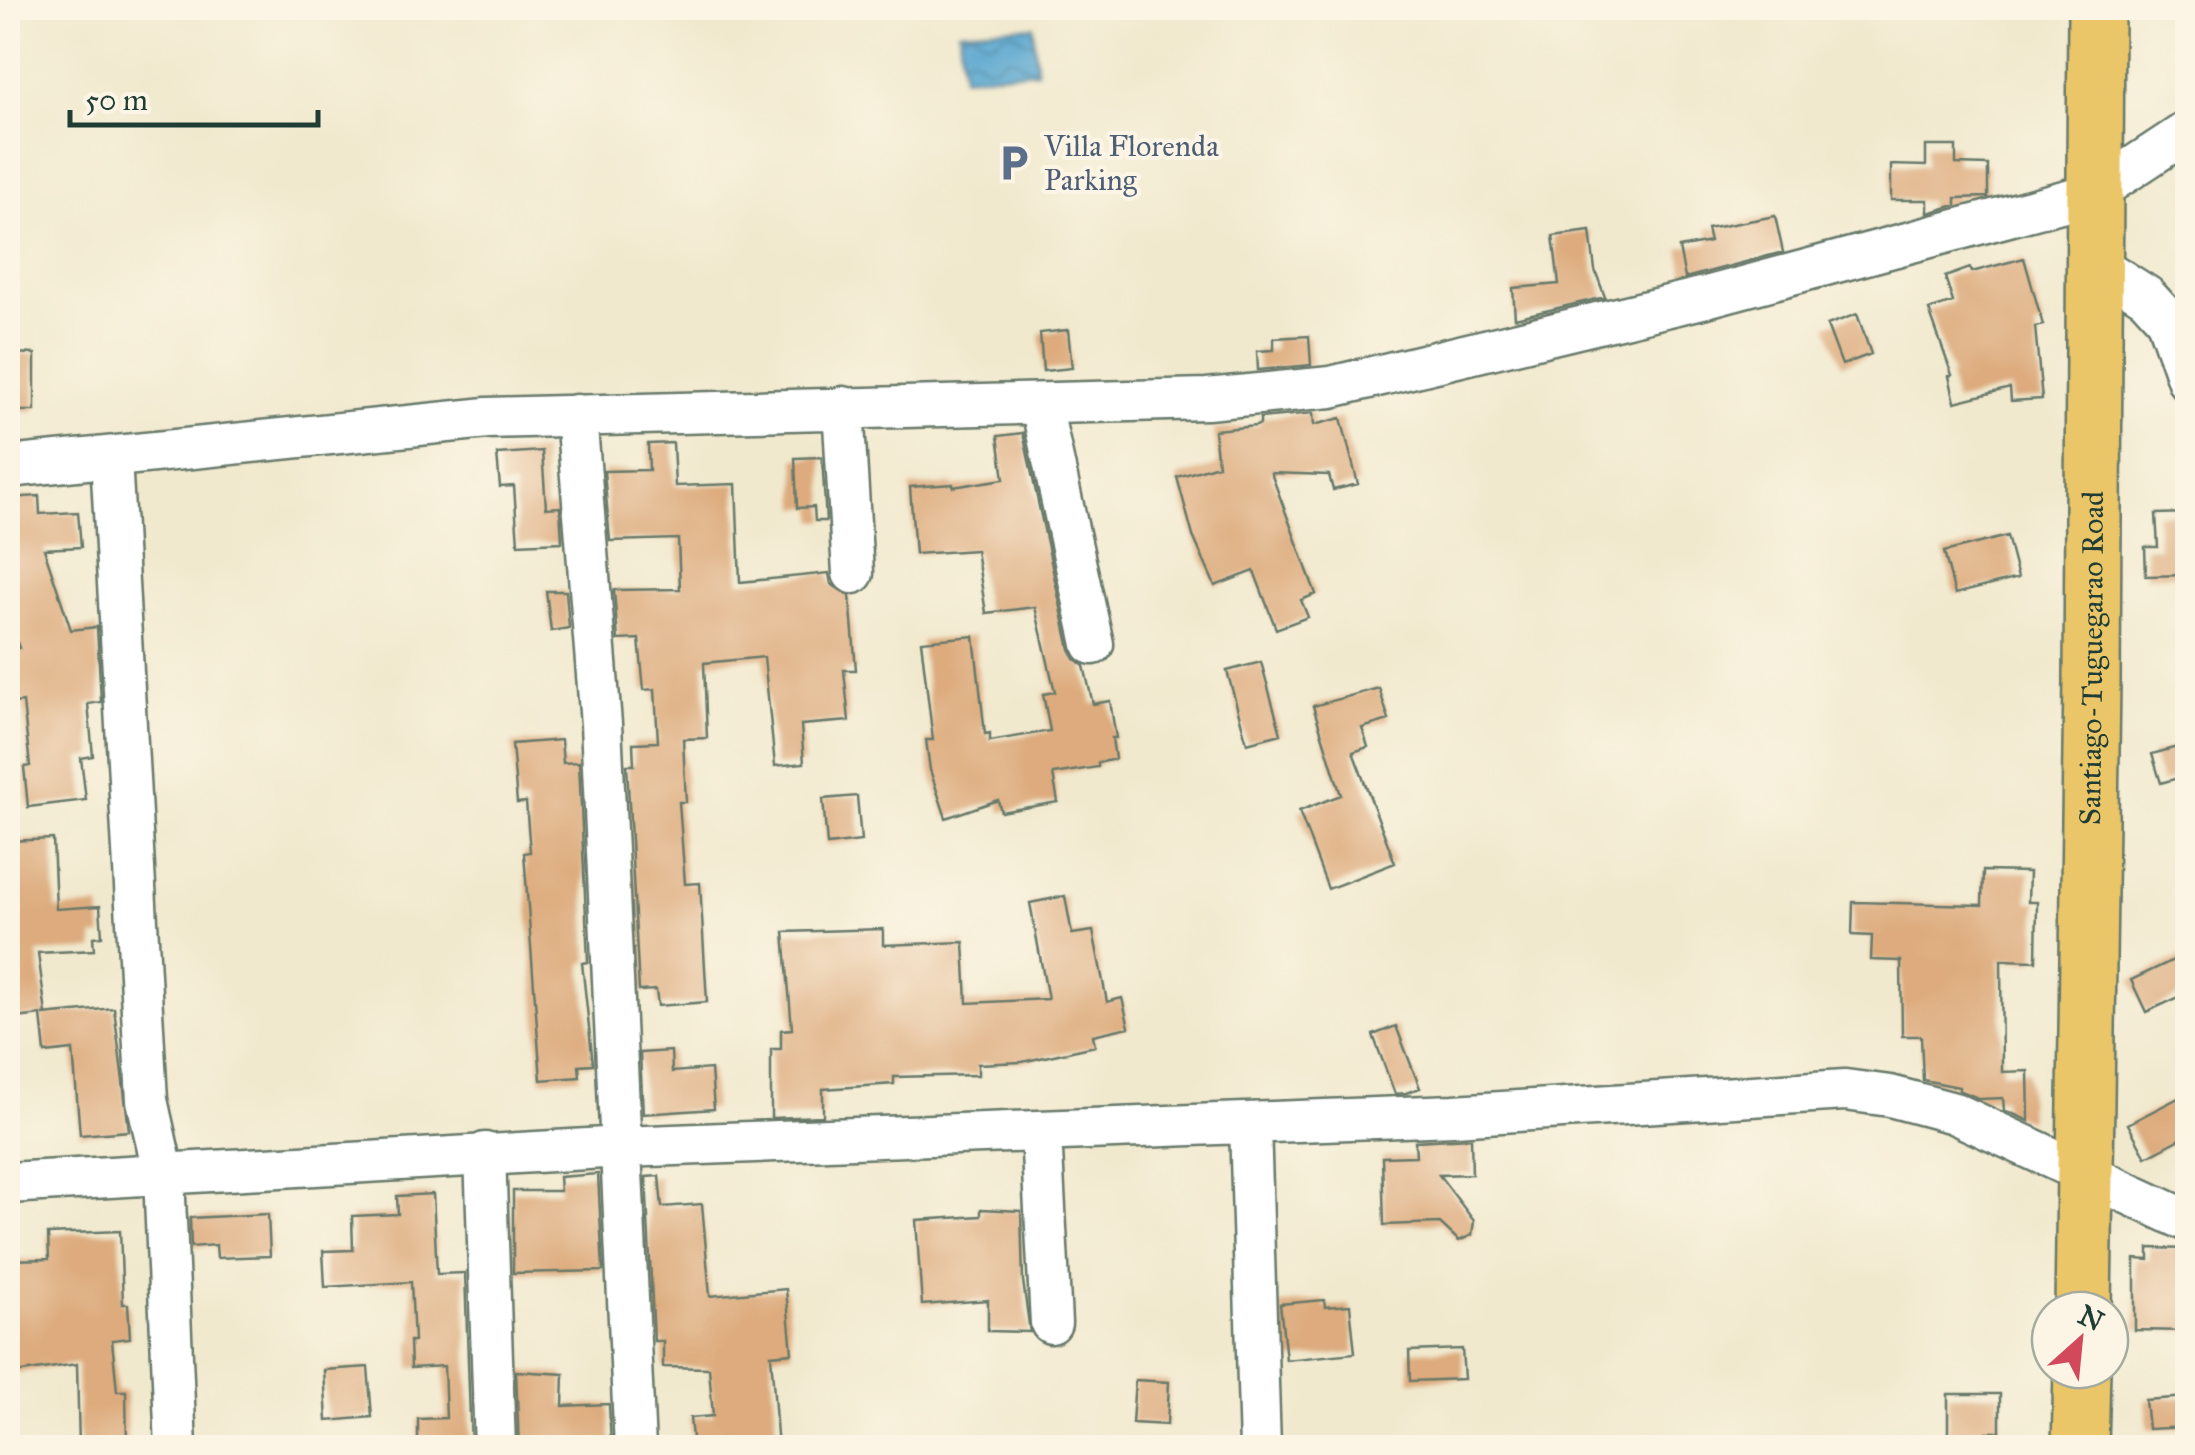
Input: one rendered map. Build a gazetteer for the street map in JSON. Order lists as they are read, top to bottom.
{
  "streets": {
    "highway": ["Santiago-Tuguegarao Road"]
  },
  "places": {
    "parking": ["Villa Florenda Parking"]
  },
  "scale_bar": "50 m",
  "north": "top right"
}
